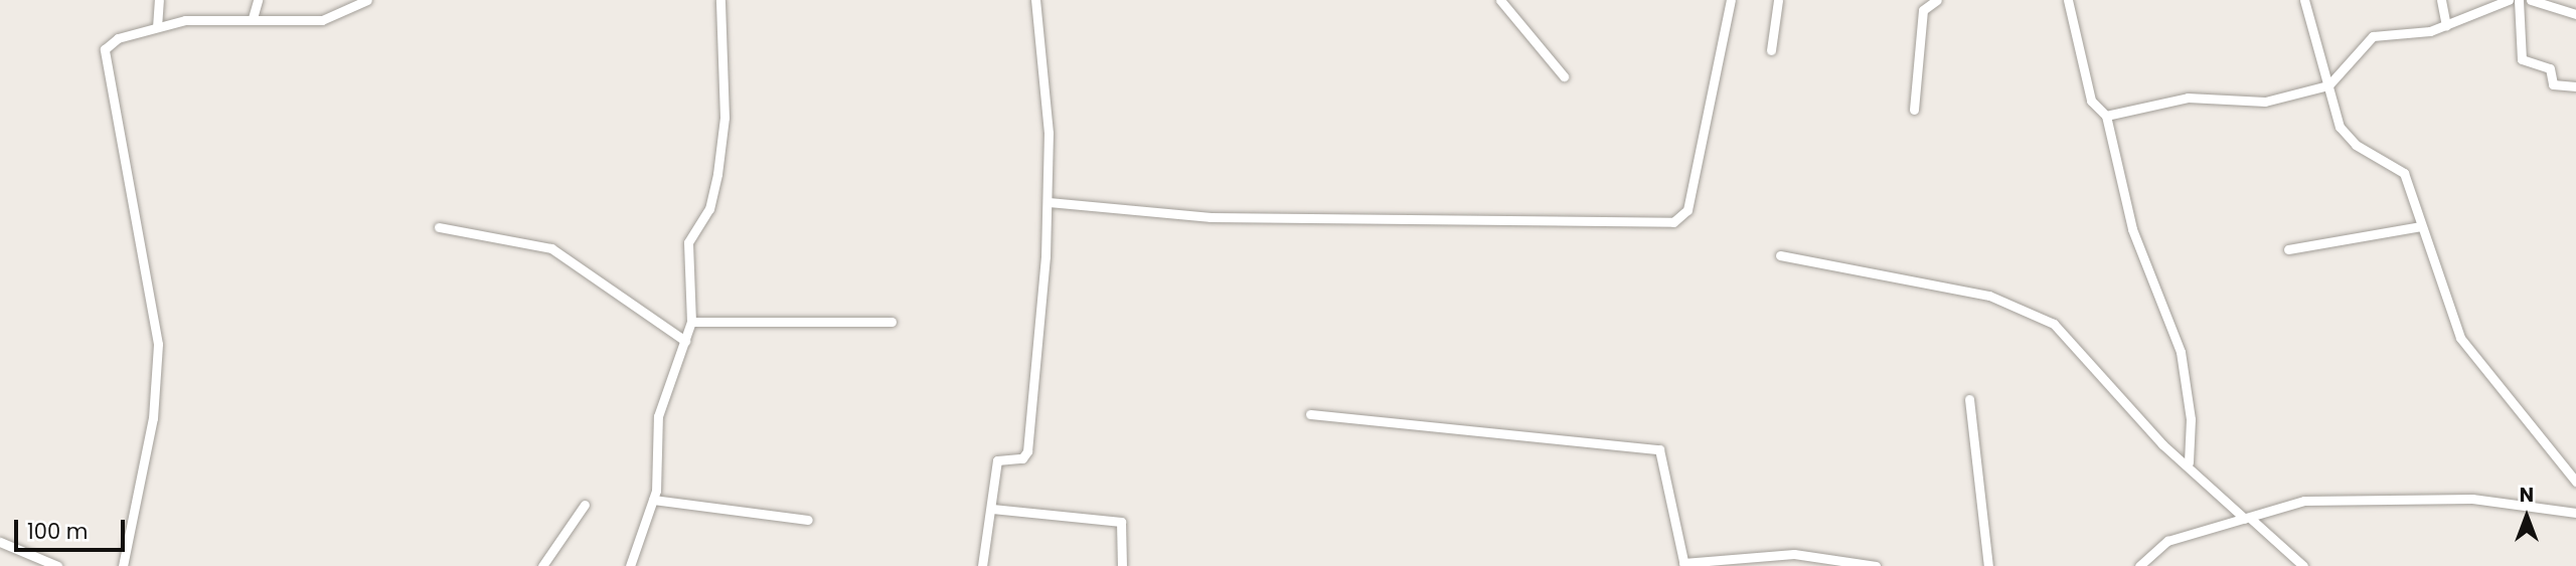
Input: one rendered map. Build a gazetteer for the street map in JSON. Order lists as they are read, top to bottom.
{
  "scale_bar": "100 m",
  "north": "top"
}
